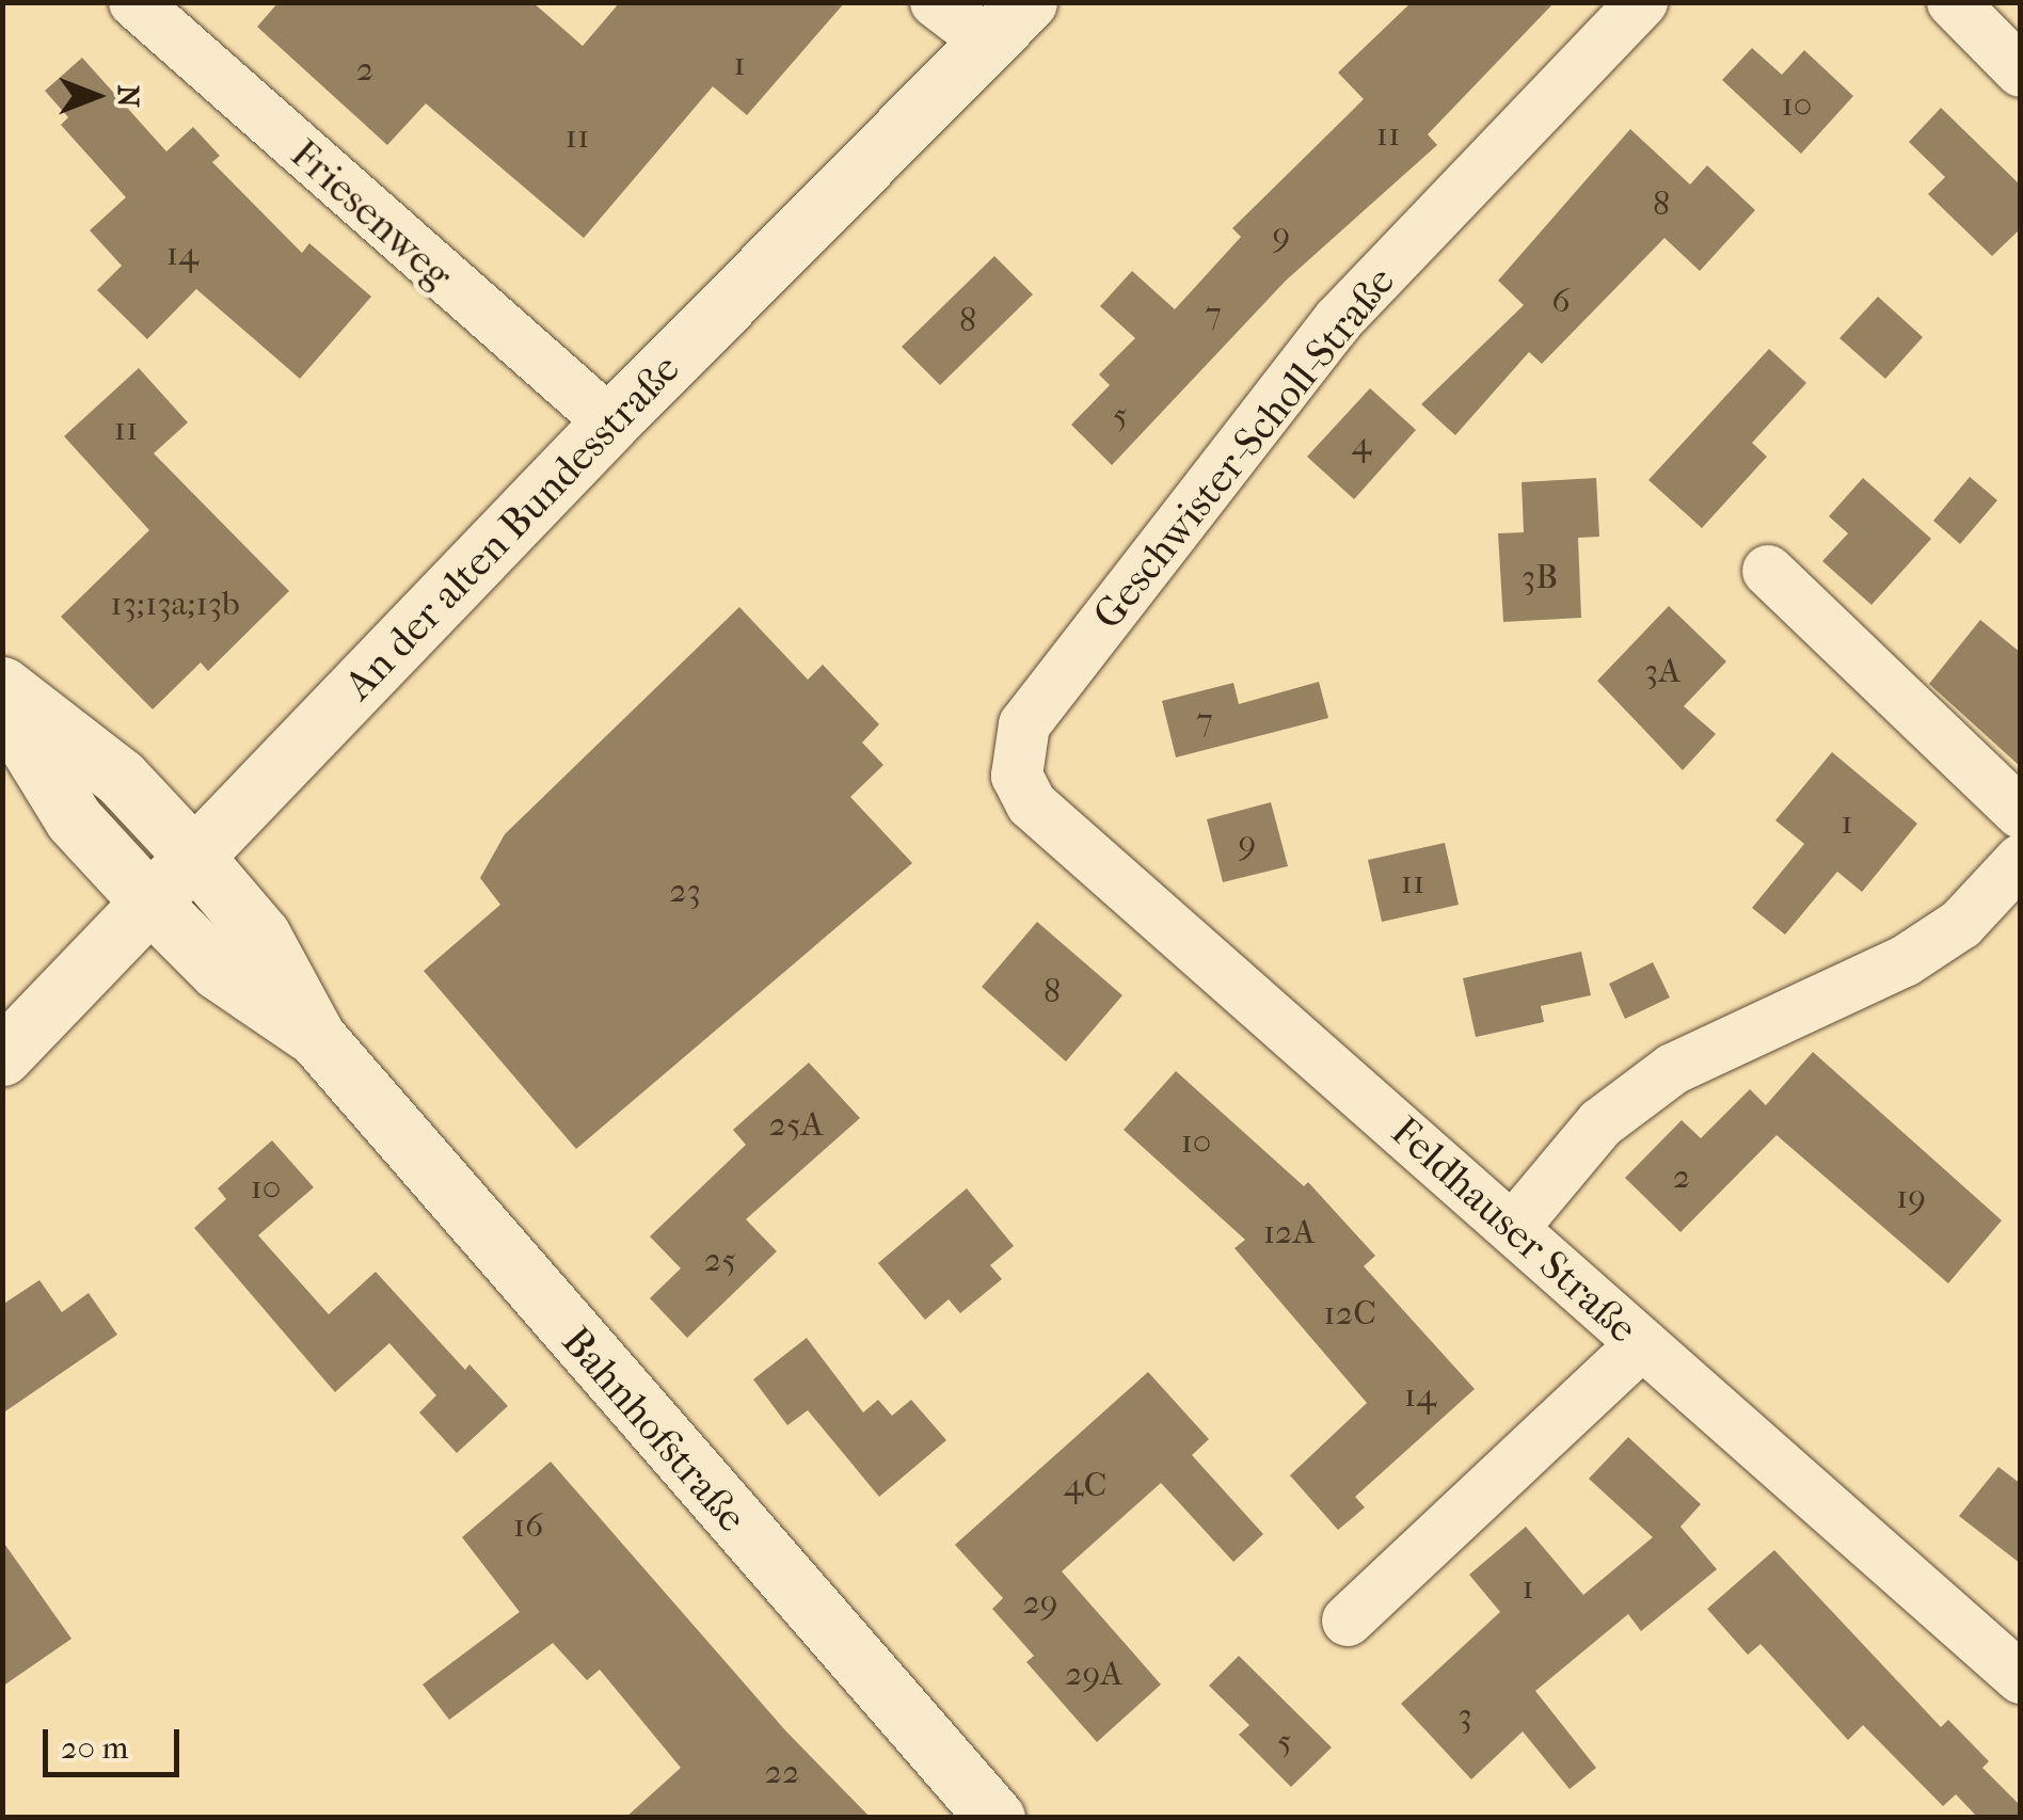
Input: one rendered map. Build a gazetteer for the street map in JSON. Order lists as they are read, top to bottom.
{
  "streets": {
    "street": [
      "Friesenweg",
      "Geschwister-Scholl-Straße",
      "An der alten Bundesstraße",
      "Feldhauser Straße",
      "Bahnhofstraße"
    ]
  },
  "crossings": [
    ["Friesenweg", "An der alten Bundesstraße"],
    ["Geschwister-Scholl-Straße", "Feldhauser Straße"],
    ["An der alten Bundesstraße", "Bahnhofstraße"]
  ],
  "house_numbers": [
    "1",
    "2",
    "10",
    "11",
    "11",
    "8",
    "9",
    "14",
    "6",
    "7",
    "8",
    "5",
    "11",
    "4",
    "3B",
    "13;13a;13b",
    "3A",
    "7",
    "1",
    "9",
    "11",
    "23",
    "8",
    "25A",
    "10",
    "2",
    "10",
    "19",
    "12A",
    "25",
    "12C",
    "14",
    "4C",
    "16",
    "1",
    "29",
    "29A",
    "3",
    "5",
    "22"
  ],
  "scale_bar": "20 m",
  "north": "right"
}
